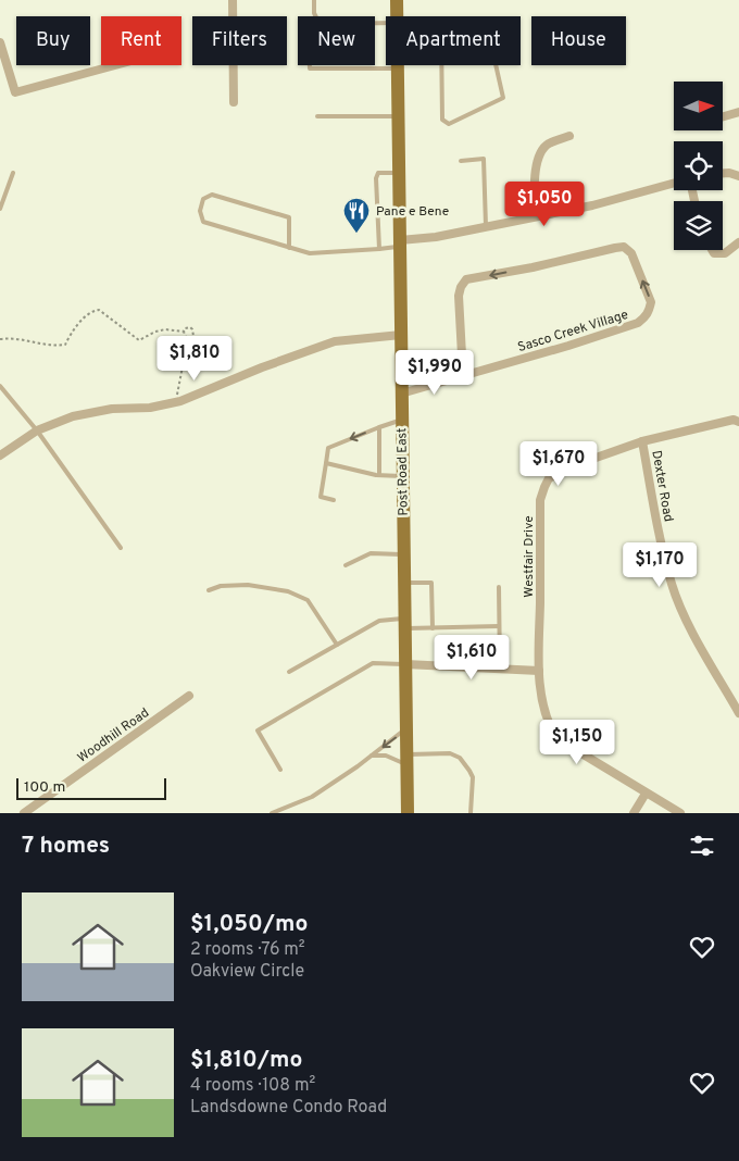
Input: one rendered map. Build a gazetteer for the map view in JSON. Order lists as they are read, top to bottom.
{
  "streets": {
    "main road": ["Post Road East"],
    "street": [
      "Sasco Creek Village",
      "Dexter Road",
      "Westfair Drive",
      "Woodhill Road"
    ]
  },
  "crossings": [
    ["Sasco Creek Village", "Post Road East"],
    ["Dexter Road", "Westfair Drive"]
  ],
  "places": {
    "restaurant": ["Pane e Bene"]
  },
  "scale_bar": "100 m",
  "north": "right",
  "page": {
    "chip": [
      "Buy",
      "Rent",
      "Filters",
      "New",
      "Apartment",
      "House"
    ],
    "price": [
      "$1,050",
      "$1,810",
      "$1,990",
      "$1,670",
      "$1,170",
      "$1,610",
      "$1,150"
    ],
    "scale": "100 m",
    "heading": "7 homes",
    "list": [
      {
        "name": "$1,050/mo",
        "note": "2 rooms · 76 m² · Oakview Circle"
      },
      {
        "name": "$1,810/mo",
        "note": "4 rooms · 108 m² · Landsdowne Condo Road"
      }
    ]
  }
}
